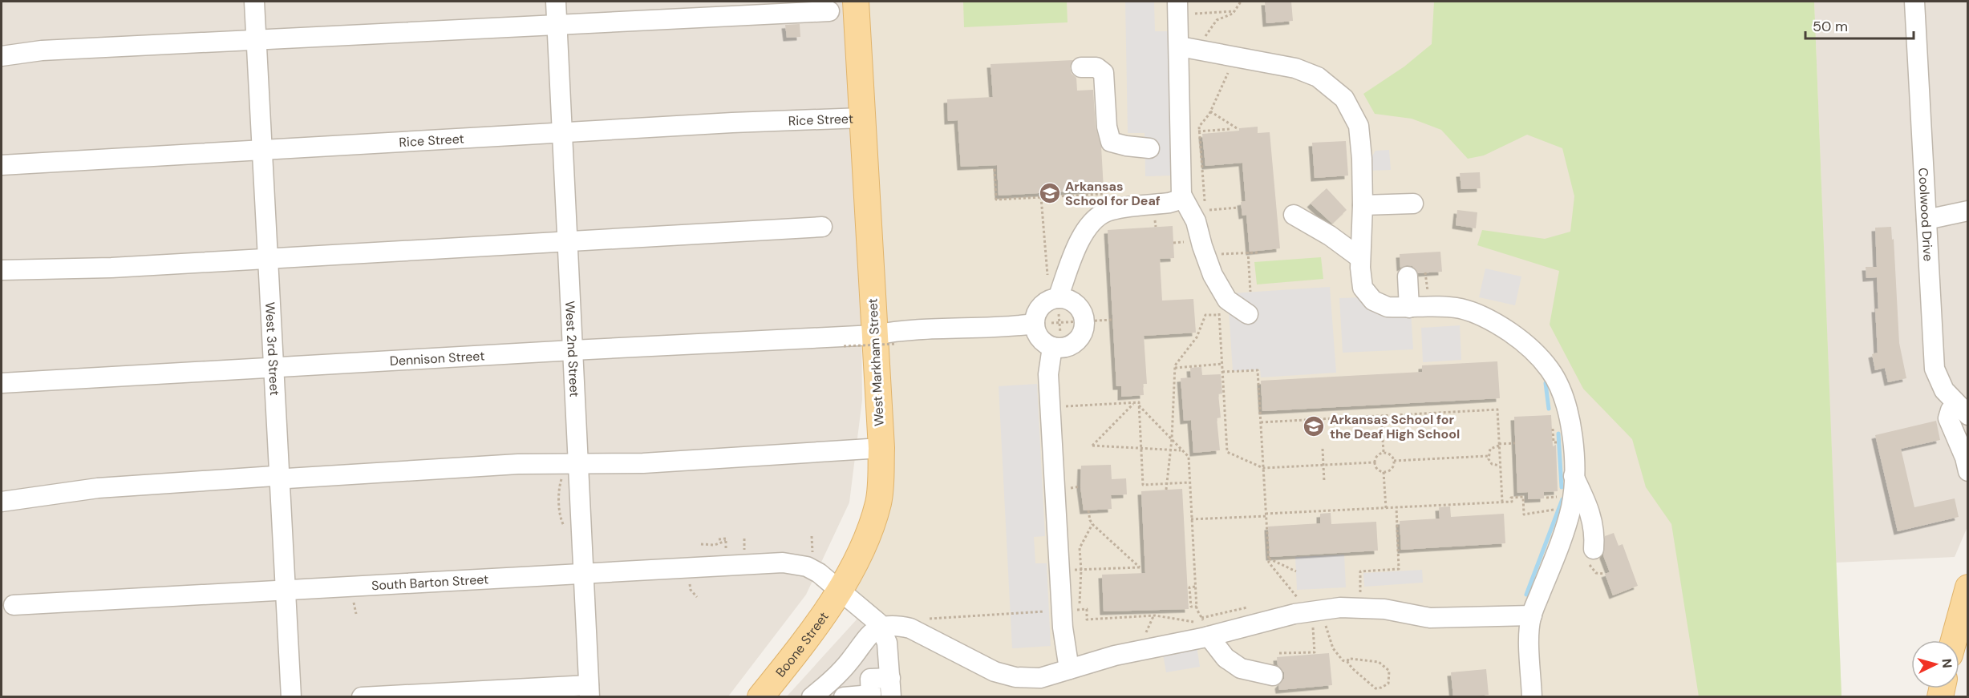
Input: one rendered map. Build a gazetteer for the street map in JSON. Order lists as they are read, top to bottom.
{
  "streets": {
    "main road": ["West Markham Street", "Boone Street"],
    "street": [
      "Rice Street",
      "Coolwood Drive",
      "West 3rd Street",
      "West 2nd Street",
      "Dennison Street",
      "South Barton Street"
    ]
  },
  "crossings": [
    ["Rice Street", "West 3rd Street"],
    ["Rice Street", "West 2nd Street"],
    ["Rice Street", "West Markham Street"],
    ["West 3rd Street", "Dennison Street"],
    ["West 3rd Street", "South Barton Street"],
    ["West 2nd Street", "Dennison Street"],
    ["West 2nd Street", "South Barton Street"],
    ["Dennison Street", "West Markham Street"],
    ["West Markham Street", "South Barton Street"],
    ["West Markham Street", "Boone Street"],
    ["South Barton Street", "Boone Street"]
  ],
  "places": {
    "school or university": ["Arkansas School for Deaf", "Arkansas School for the Deaf High School"]
  },
  "scale_bar": "50 m",
  "north": "right"
}
